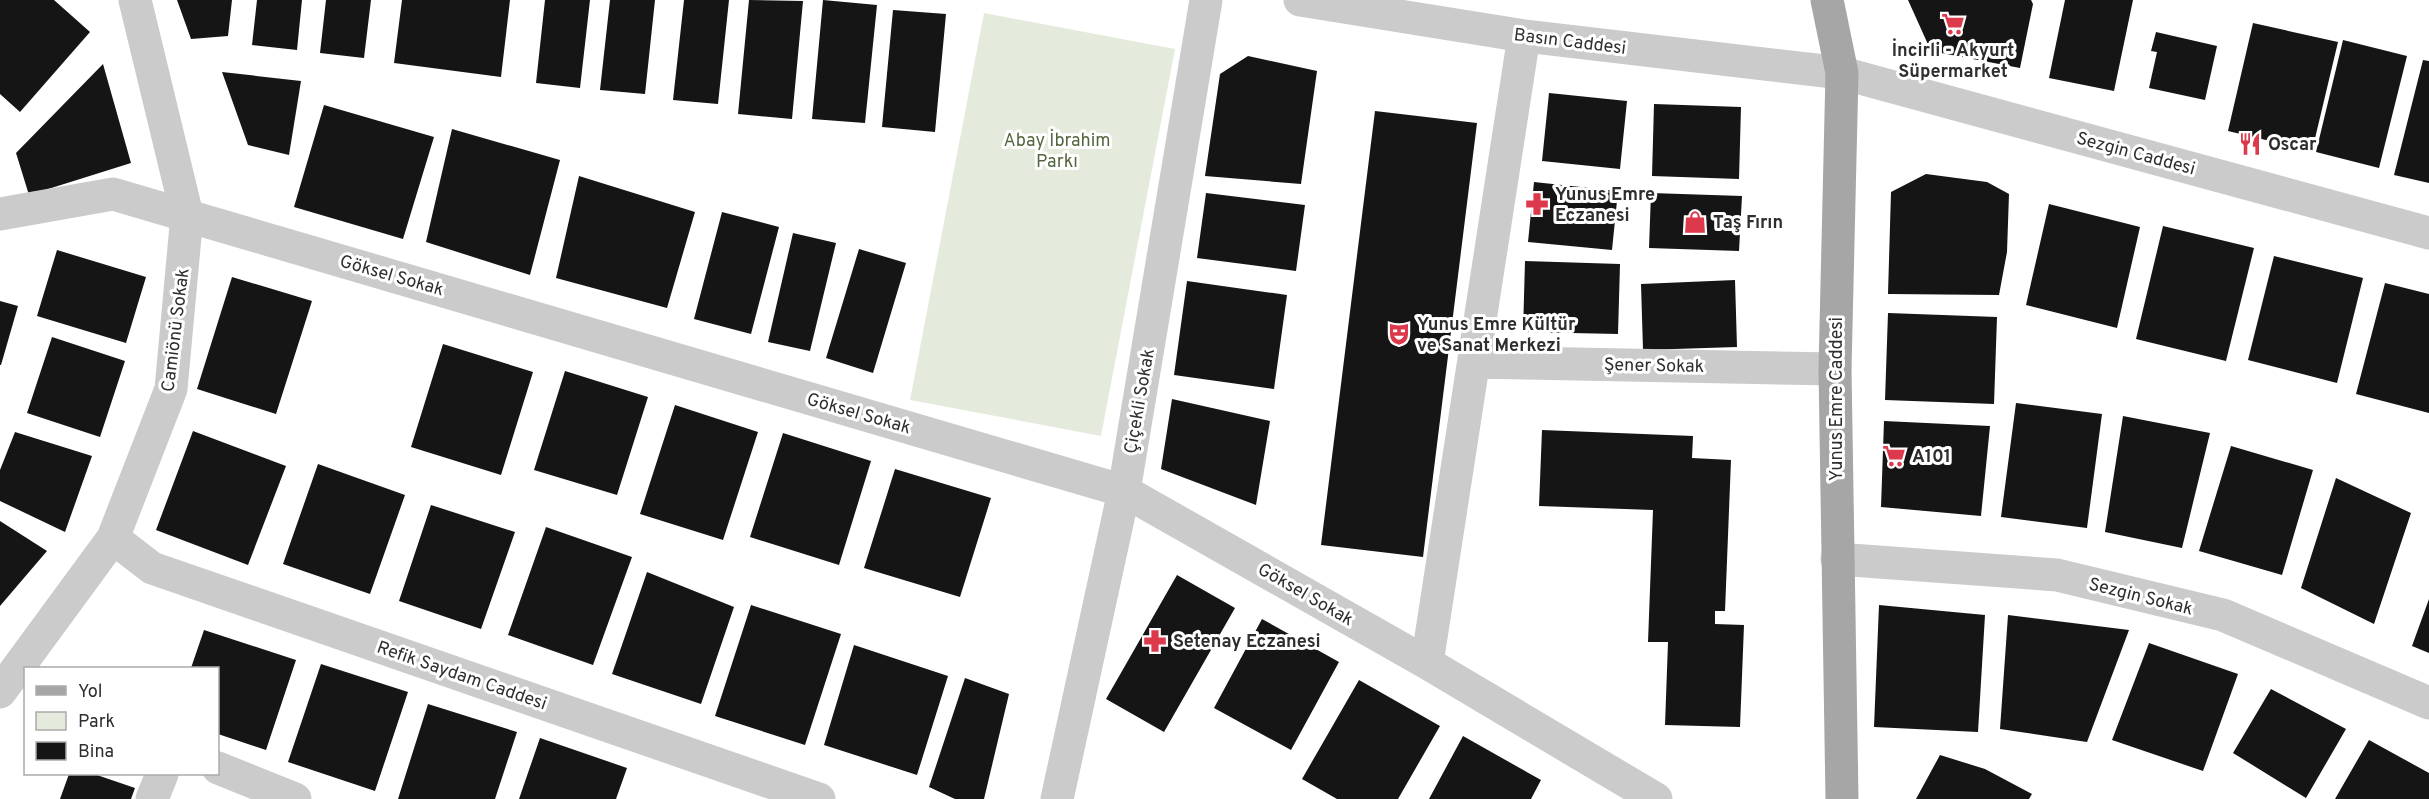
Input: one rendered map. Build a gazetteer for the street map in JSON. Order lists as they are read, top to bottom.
{
  "streets": {
    "main road": ["Yunus Emre Caddesi"],
    "street": [
      "Basın Caddesi",
      "Sezgin Caddesi",
      "Göksel Sokak",
      "Camiönü Sokak",
      "Şener Sokak",
      "Çiçekli Sokak",
      "Sezgin Sokak",
      "Refik Saydam Caddesi"
    ]
  },
  "crossings": [
    ["Basın Caddesi", "Sezgin Caddesi"],
    ["Basın Caddesi", "Yunus Emre Caddesi"],
    ["Sezgin Caddesi", "Yunus Emre Caddesi"],
    ["Göksel Sokak", "Camiönü Sokak"],
    ["Göksel Sokak", "Çiçekli Sokak"],
    ["Camiönü Sokak", "Refik Saydam Caddesi"],
    ["Şener Sokak", "Yunus Emre Caddesi"],
    ["Yunus Emre Caddesi", "Sezgin Sokak"]
  ],
  "parks": ["Abay İbrahim Parkı"],
  "places": {
    "supermarket": ["İncirli - Akyurt Süpermarket", "A101"],
    "restaurant": ["Oscar"],
    "pharmacy": ["Yunus Emre Eczanesi", "Setenay Eczanesi"],
    "shop": ["Taş Fırın"],
    "theatre": ["Yunus Emre Kültür ve Sanat Merkezi"]
  },
  "legend": ["Yol", "Park", "Bina"]
}
